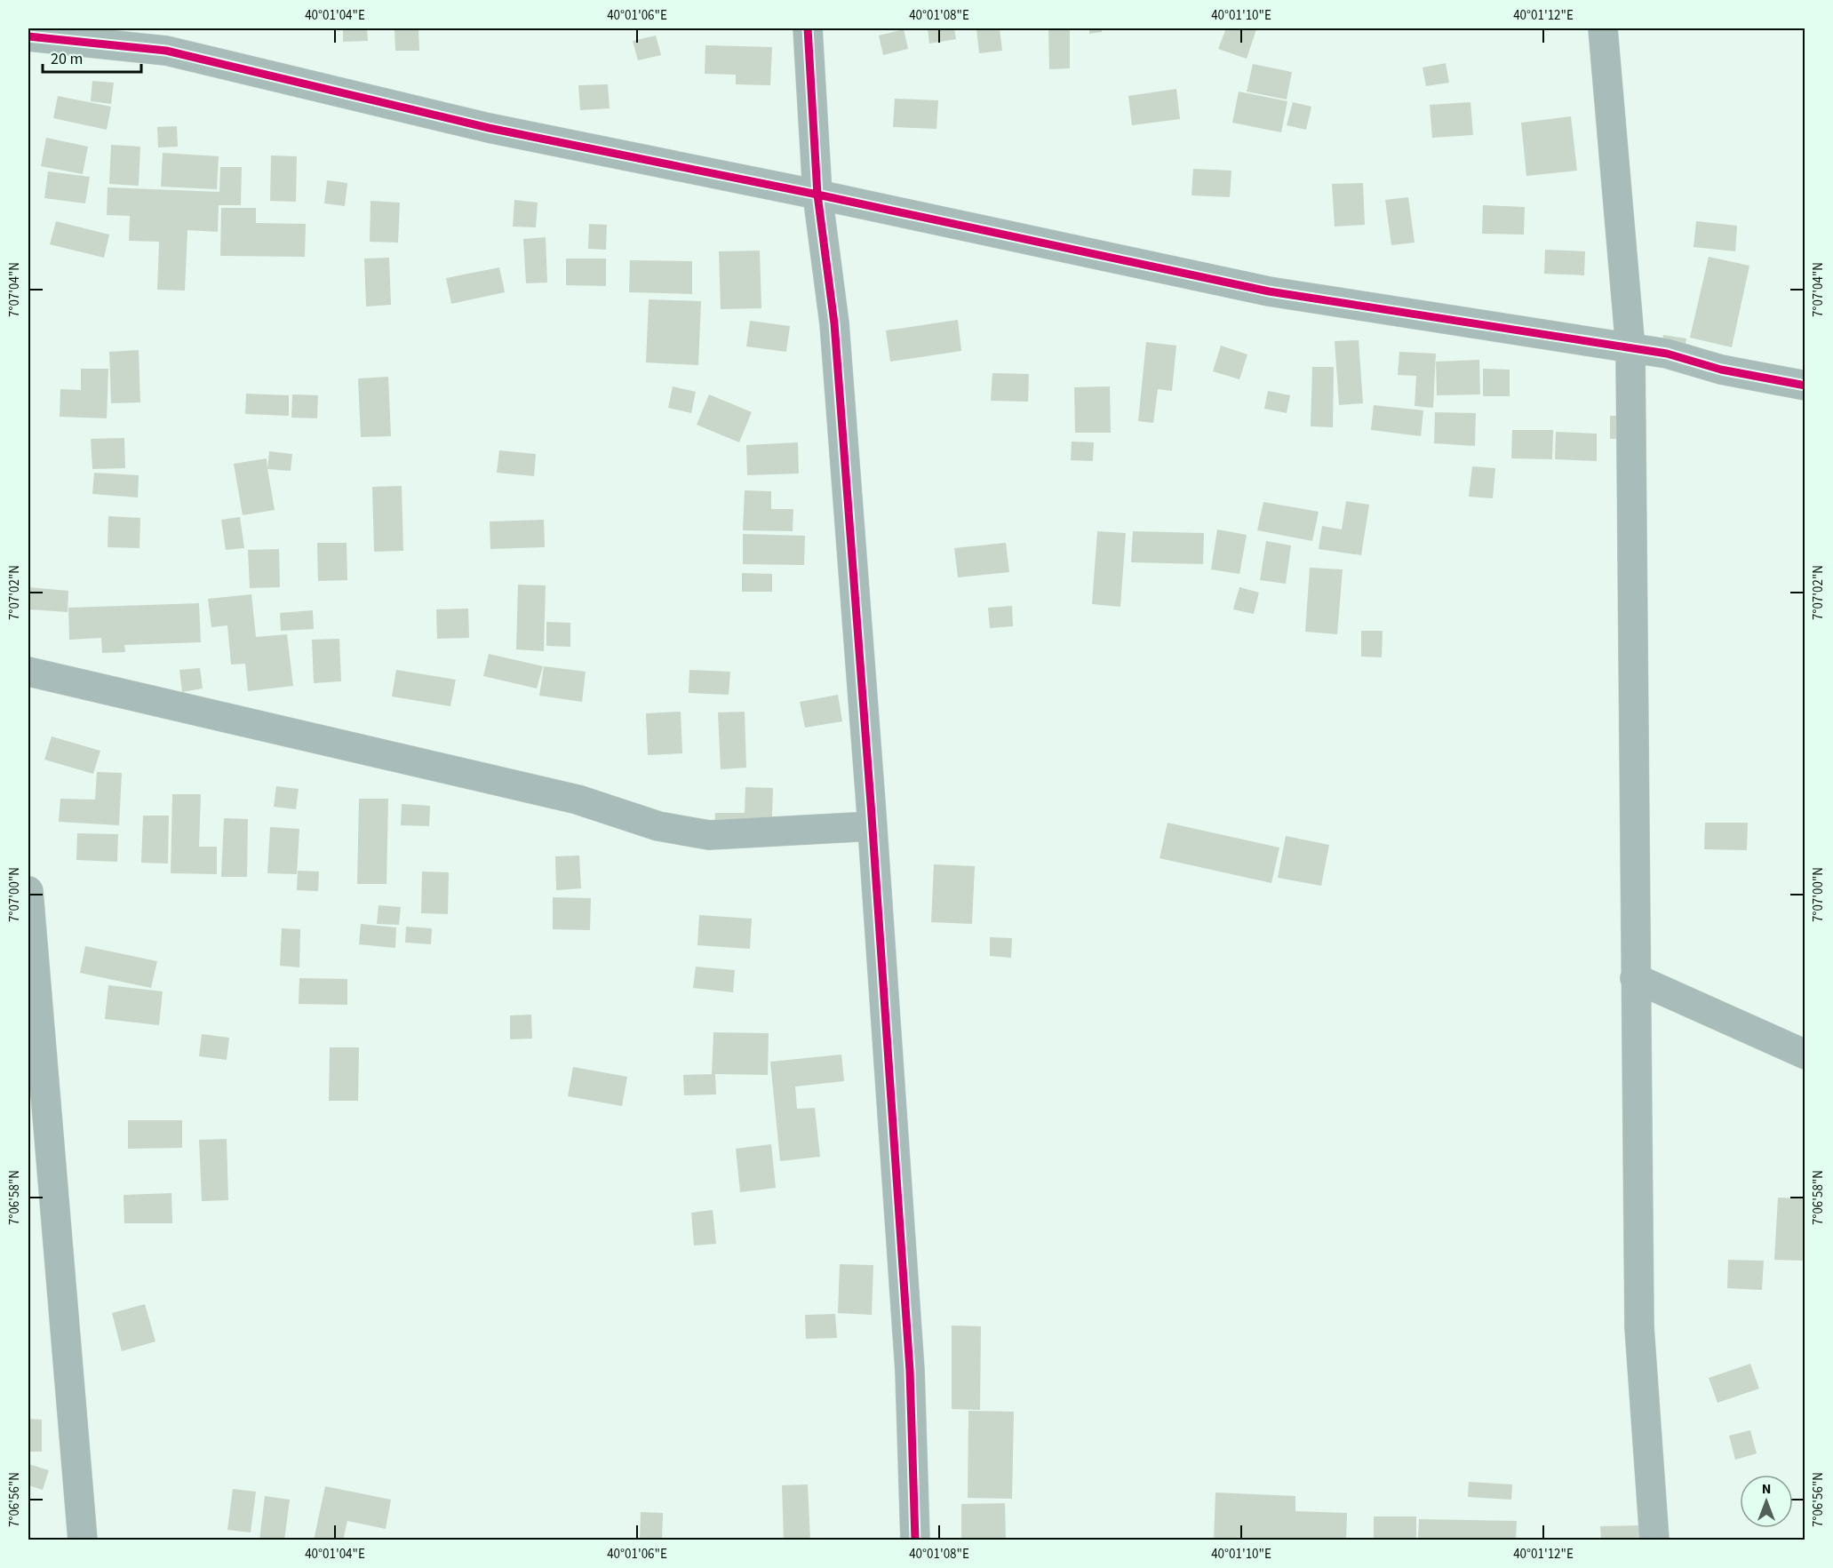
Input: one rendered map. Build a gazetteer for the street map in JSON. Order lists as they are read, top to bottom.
{
  "scale_bar": "20 m",
  "north": "top",
  "coordinates": [
    "40°01'04\"E",
    "40°01'06\"E",
    "40°01'08\"E",
    "40°01'10\"E",
    "40°01'12\"E",
    "7°07'04\"N",
    "7°07'02\"N",
    "7°07'00\"N",
    "7°06'58\"N",
    "7°06'56\"N"
  ]
}
